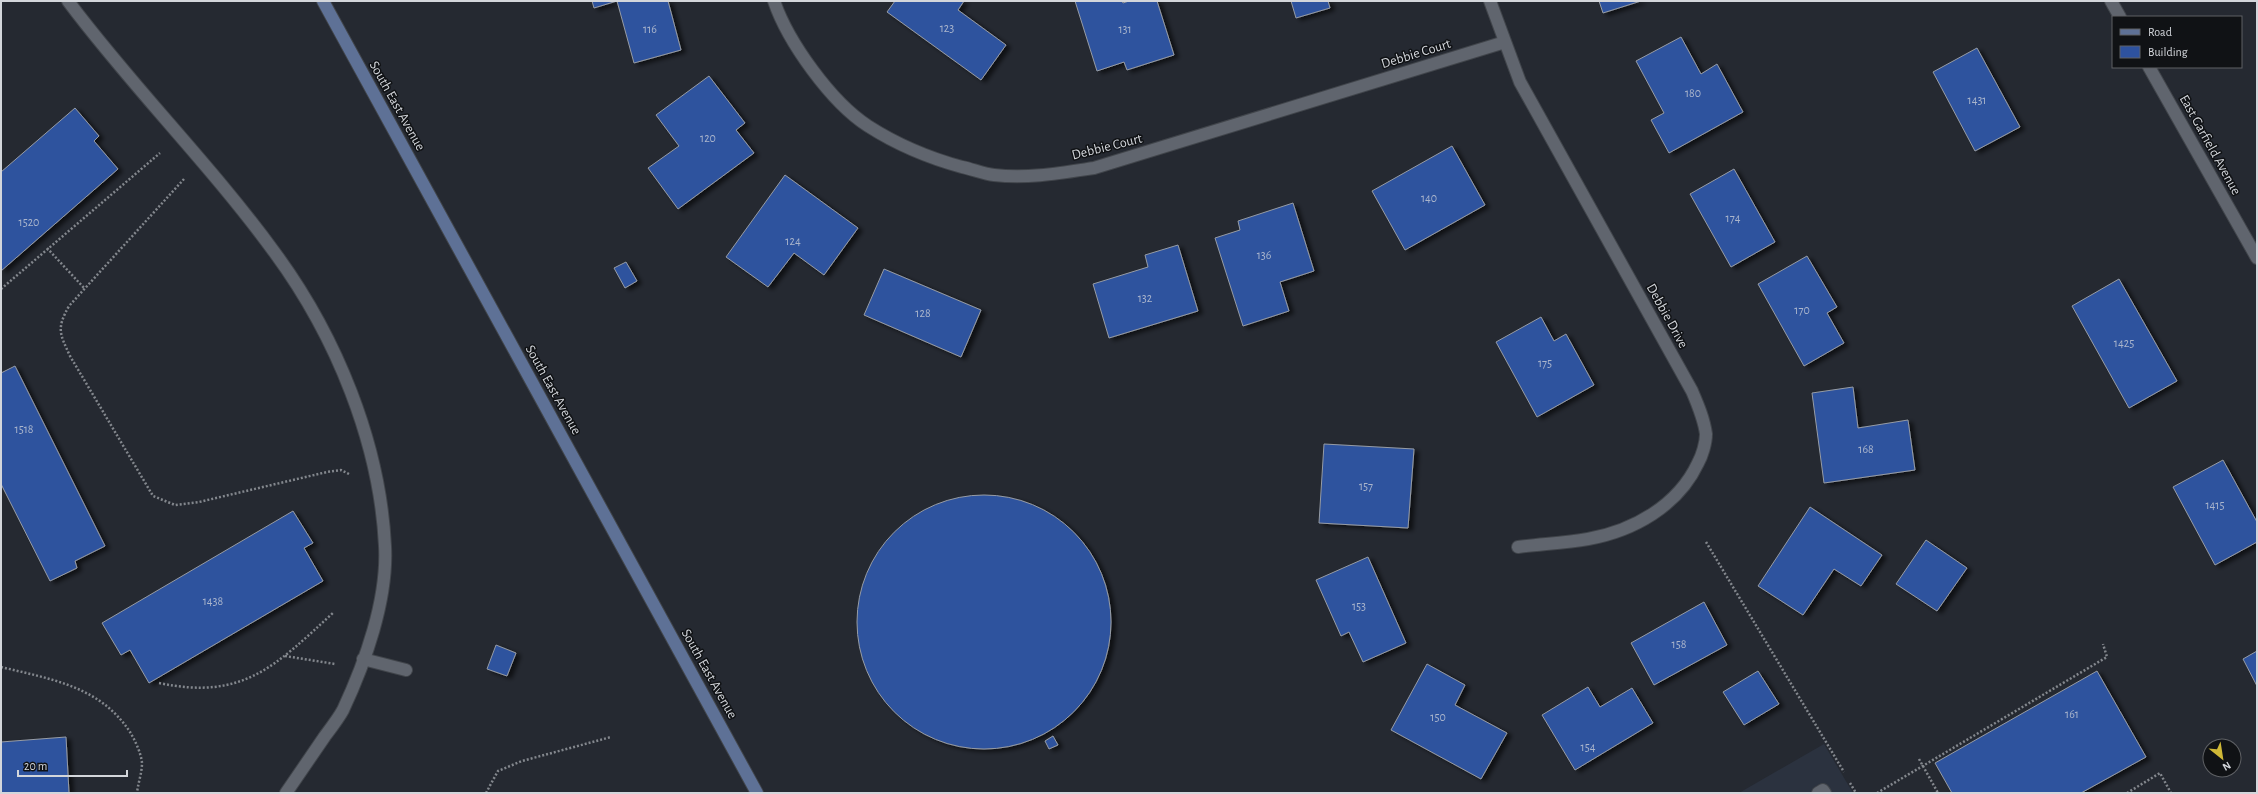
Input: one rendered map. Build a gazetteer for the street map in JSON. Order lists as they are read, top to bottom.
{
  "streets": {
    "main road": ["South East Avenue"],
    "street": ["Debbie Court", "East Garfield Avenue", "Debbie Drive"]
  },
  "crossings": [
    ["Debbie Court", "Debbie Drive"]
  ],
  "house_numbers": [
    "123",
    "116",
    "131",
    "180",
    "1431",
    "120",
    "140",
    "174",
    "1520",
    "124",
    "136",
    "132",
    "170",
    "128",
    "1425",
    "175",
    "1518",
    "168",
    "157",
    "1415",
    "1438",
    "153",
    "158",
    "161",
    "150",
    "154"
  ],
  "legend": ["Road", "Building"],
  "scale_bar": "20 m",
  "north": "bottom right"
}
